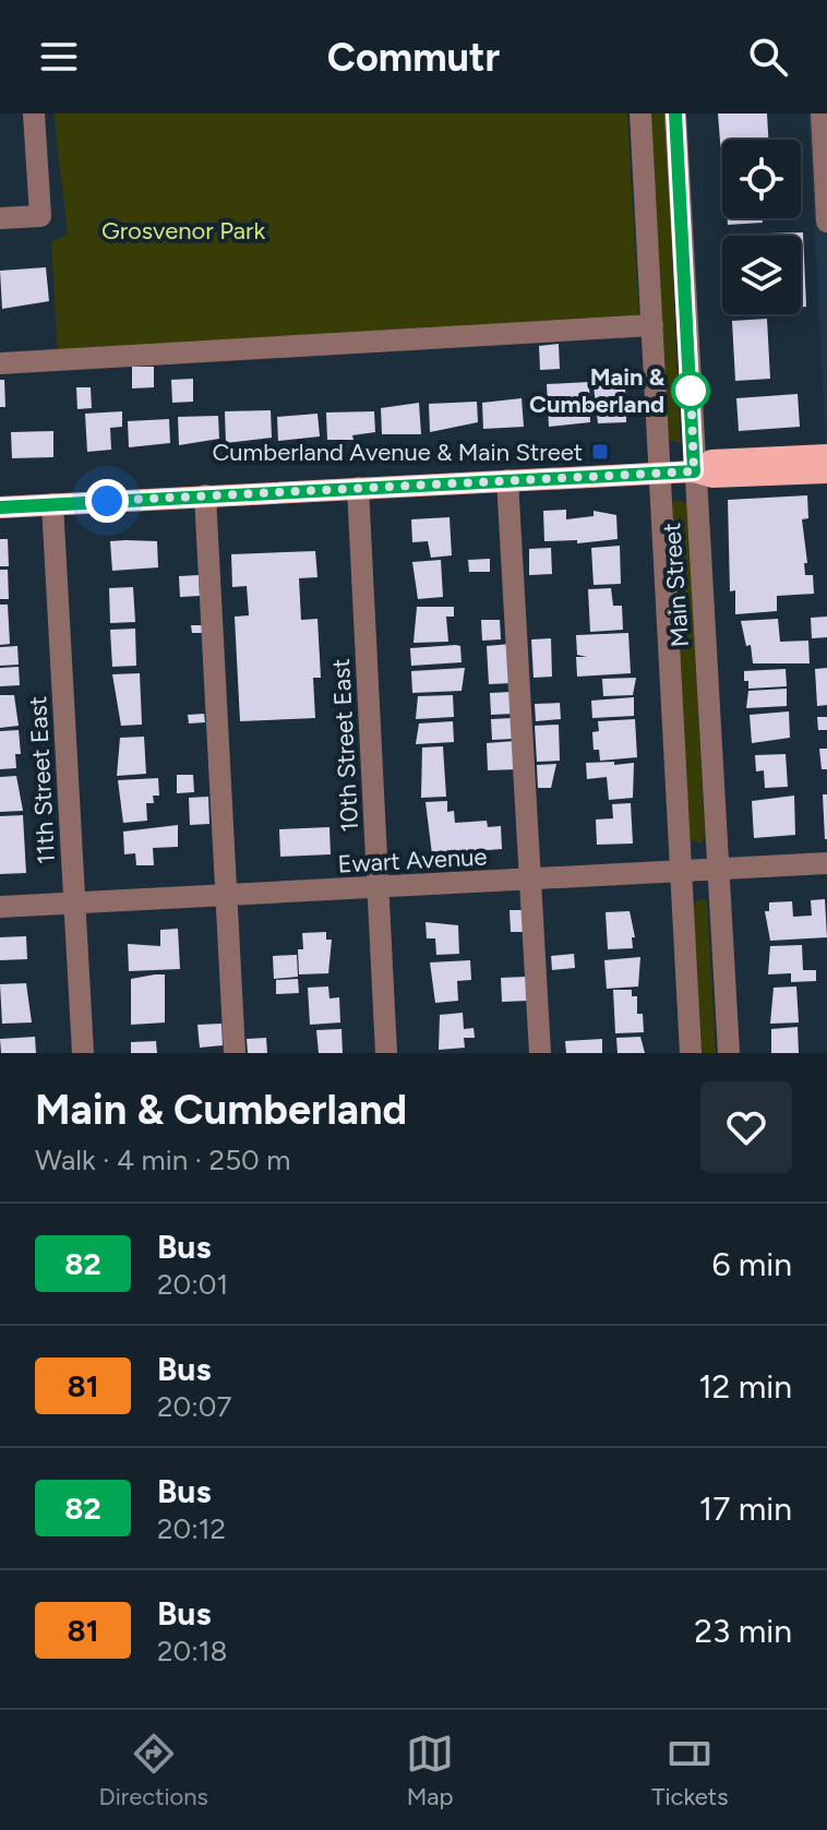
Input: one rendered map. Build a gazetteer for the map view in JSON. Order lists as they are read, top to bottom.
{
  "streets": {
    "street": [
      "Main Street",
      "10th Street East",
      "11th Street East",
      "Ewart Avenue"
    ]
  },
  "crossings": [
    ["Main Street", "Ewart Avenue"],
    ["10th Street East", "Ewart Avenue"],
    ["11th Street East", "Ewart Avenue"]
  ],
  "parks": ["Grosvenor Park"],
  "places": {
    "other": ["Main & Cumberland"],
    "transit": ["Cumberland Avenue & Main Street"]
  },
  "lines": ["bus line 82"],
  "page": {
    "header": "Commutr",
    "heading": ["Main & Cumberland", "Walk · 4 min · 250 m"],
    "list": [
      {
        "mark": "82",
        "name": "Bus",
        "note": "20:01",
        "value": "6 min"
      },
      {
        "mark": "81",
        "name": "Bus",
        "note": "20:07",
        "value": "12 min"
      },
      {
        "mark": "82",
        "name": "Bus",
        "note": "20:12",
        "value": "17 min"
      },
      {
        "mark": "81",
        "name": "Bus",
        "note": "20:18",
        "value": "23 min"
      }
    ],
    "tabs": ["Directions", "Map", "Tickets"]
  }
}
